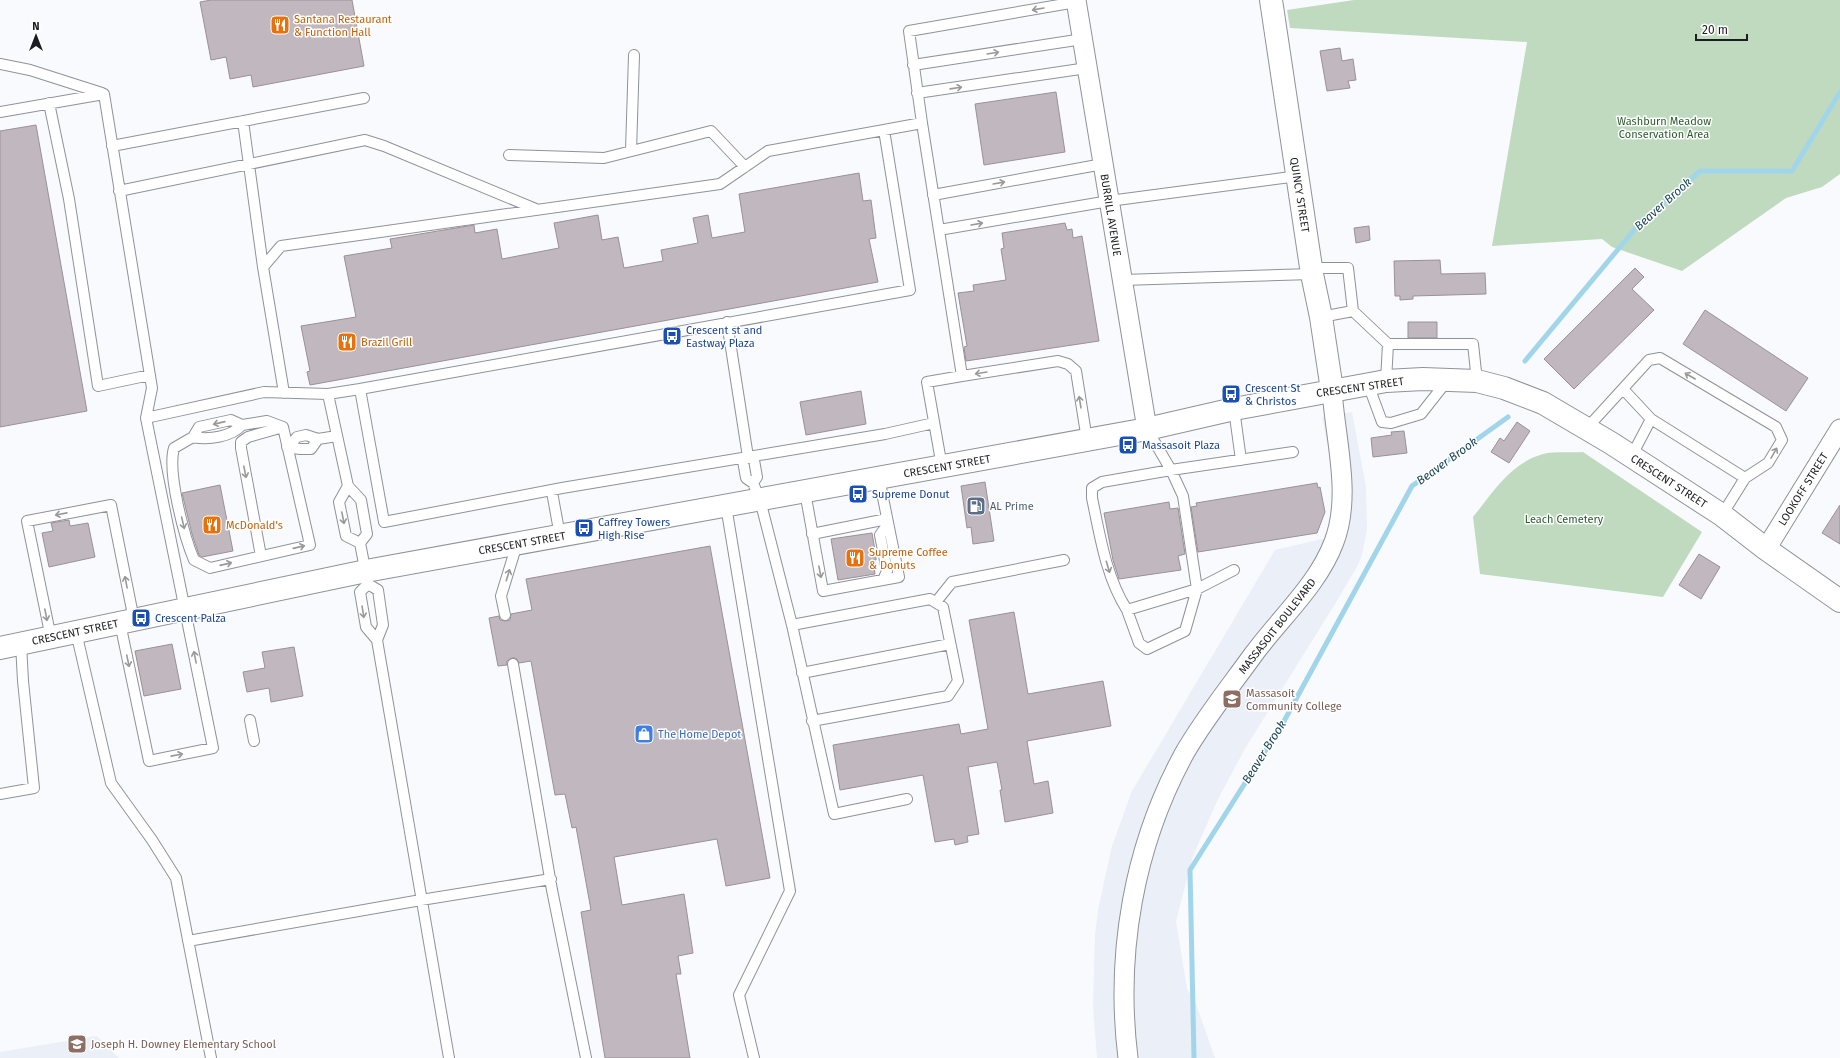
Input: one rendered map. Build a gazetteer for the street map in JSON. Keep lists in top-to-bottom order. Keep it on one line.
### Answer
{"streets":{"main road":["QUINCY STREET","CRESCENT STREET"],"street":["BURRILL AVENUE","LOOKOFF STREET","MASSASOIT BOULEVARD"]},"crossings":[["QUINCY STREET","CRESCENT STREET"],["QUINCY STREET","MASSASOIT BOULEVARD"],["BURRILL AVENUE","CRESCENT STREET"],["CRESCENT STREET","LOOKOFF STREET"],["CRESCENT STREET","MASSASOIT BOULEVARD"]],"water":["Beaver Brook"],"parks":["Washburn Meadow Conservation Area","Leach Cemetery"],"places":{"restaurant":["Santana Restaurant & Function Hall","Brazil Grill","McDonald's","Supreme Coffee & Donuts"],"bus stop":["Crescent st and Eastway Plaza","Crescent St & Christos","Massasoit Plaza","Supreme Donut","Caffrey Towers High Rise","Crescent Palza"],"fuel station":["AL Prime"],"school or university":["Massasoit Community College","Joseph H. Downey Elementary School"],"shop":["The Home Depot"]},"scale_bar":"20 m","north":"top"}
